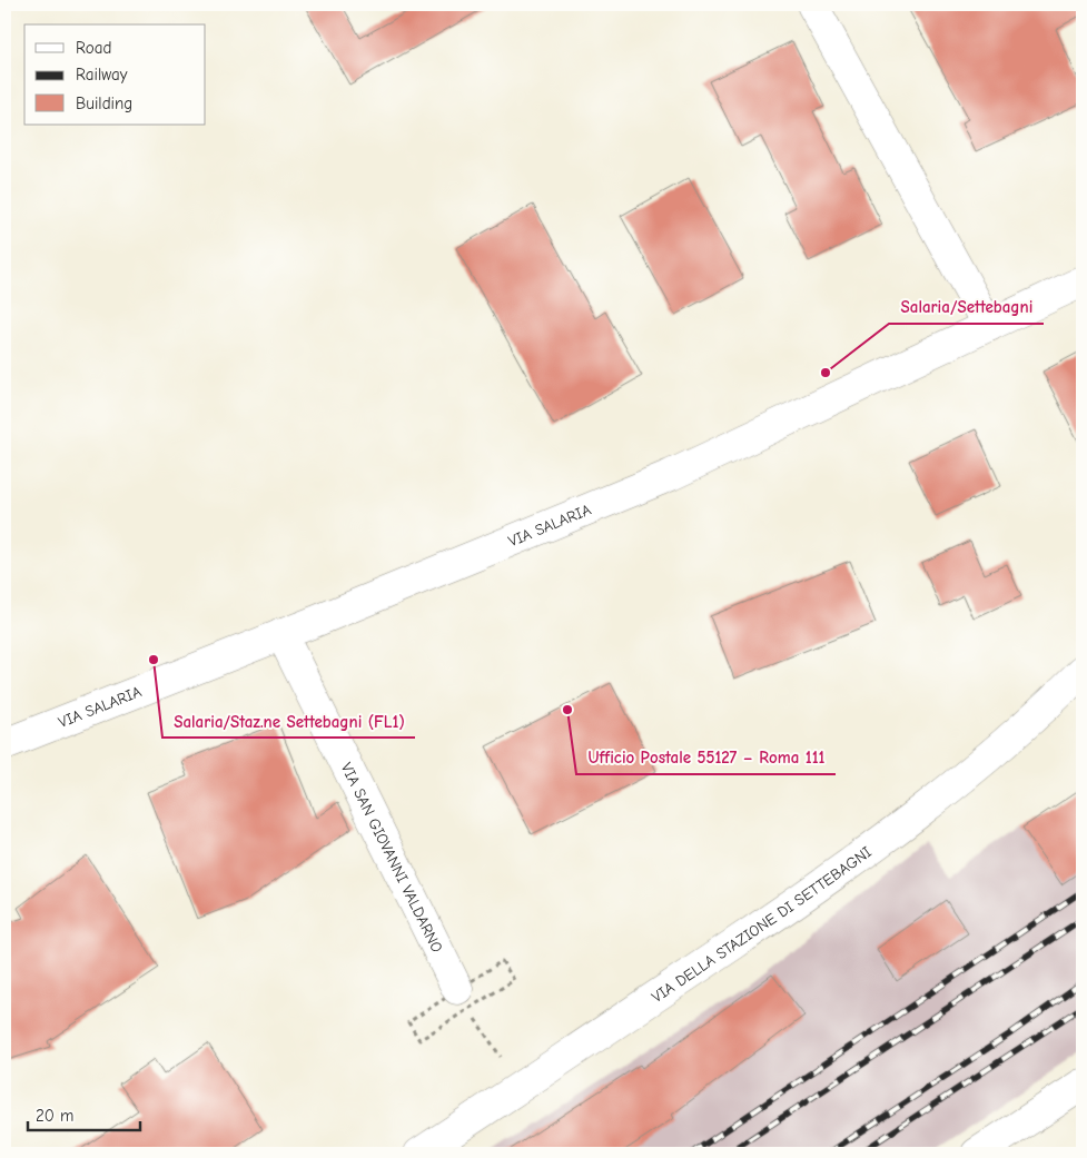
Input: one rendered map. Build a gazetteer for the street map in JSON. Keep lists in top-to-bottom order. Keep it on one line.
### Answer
{"streets":{"street":["VIA SALARIA","VIA SAN GIOVANNI VALDARNO","VIA DELLA STAZIONE DI SETTEBAGNI"]},"crossings":[["VIA SALARIA","VIA SAN GIOVANNI VALDARNO"]],"places":["Salaria/Settebagni","Salaria/Staz.ne Settebagni (FL1)","Ufficio Postale 55127 – Roma 111"],"legend":["Road","Railway","Building"],"scale_bar":"20 m"}
